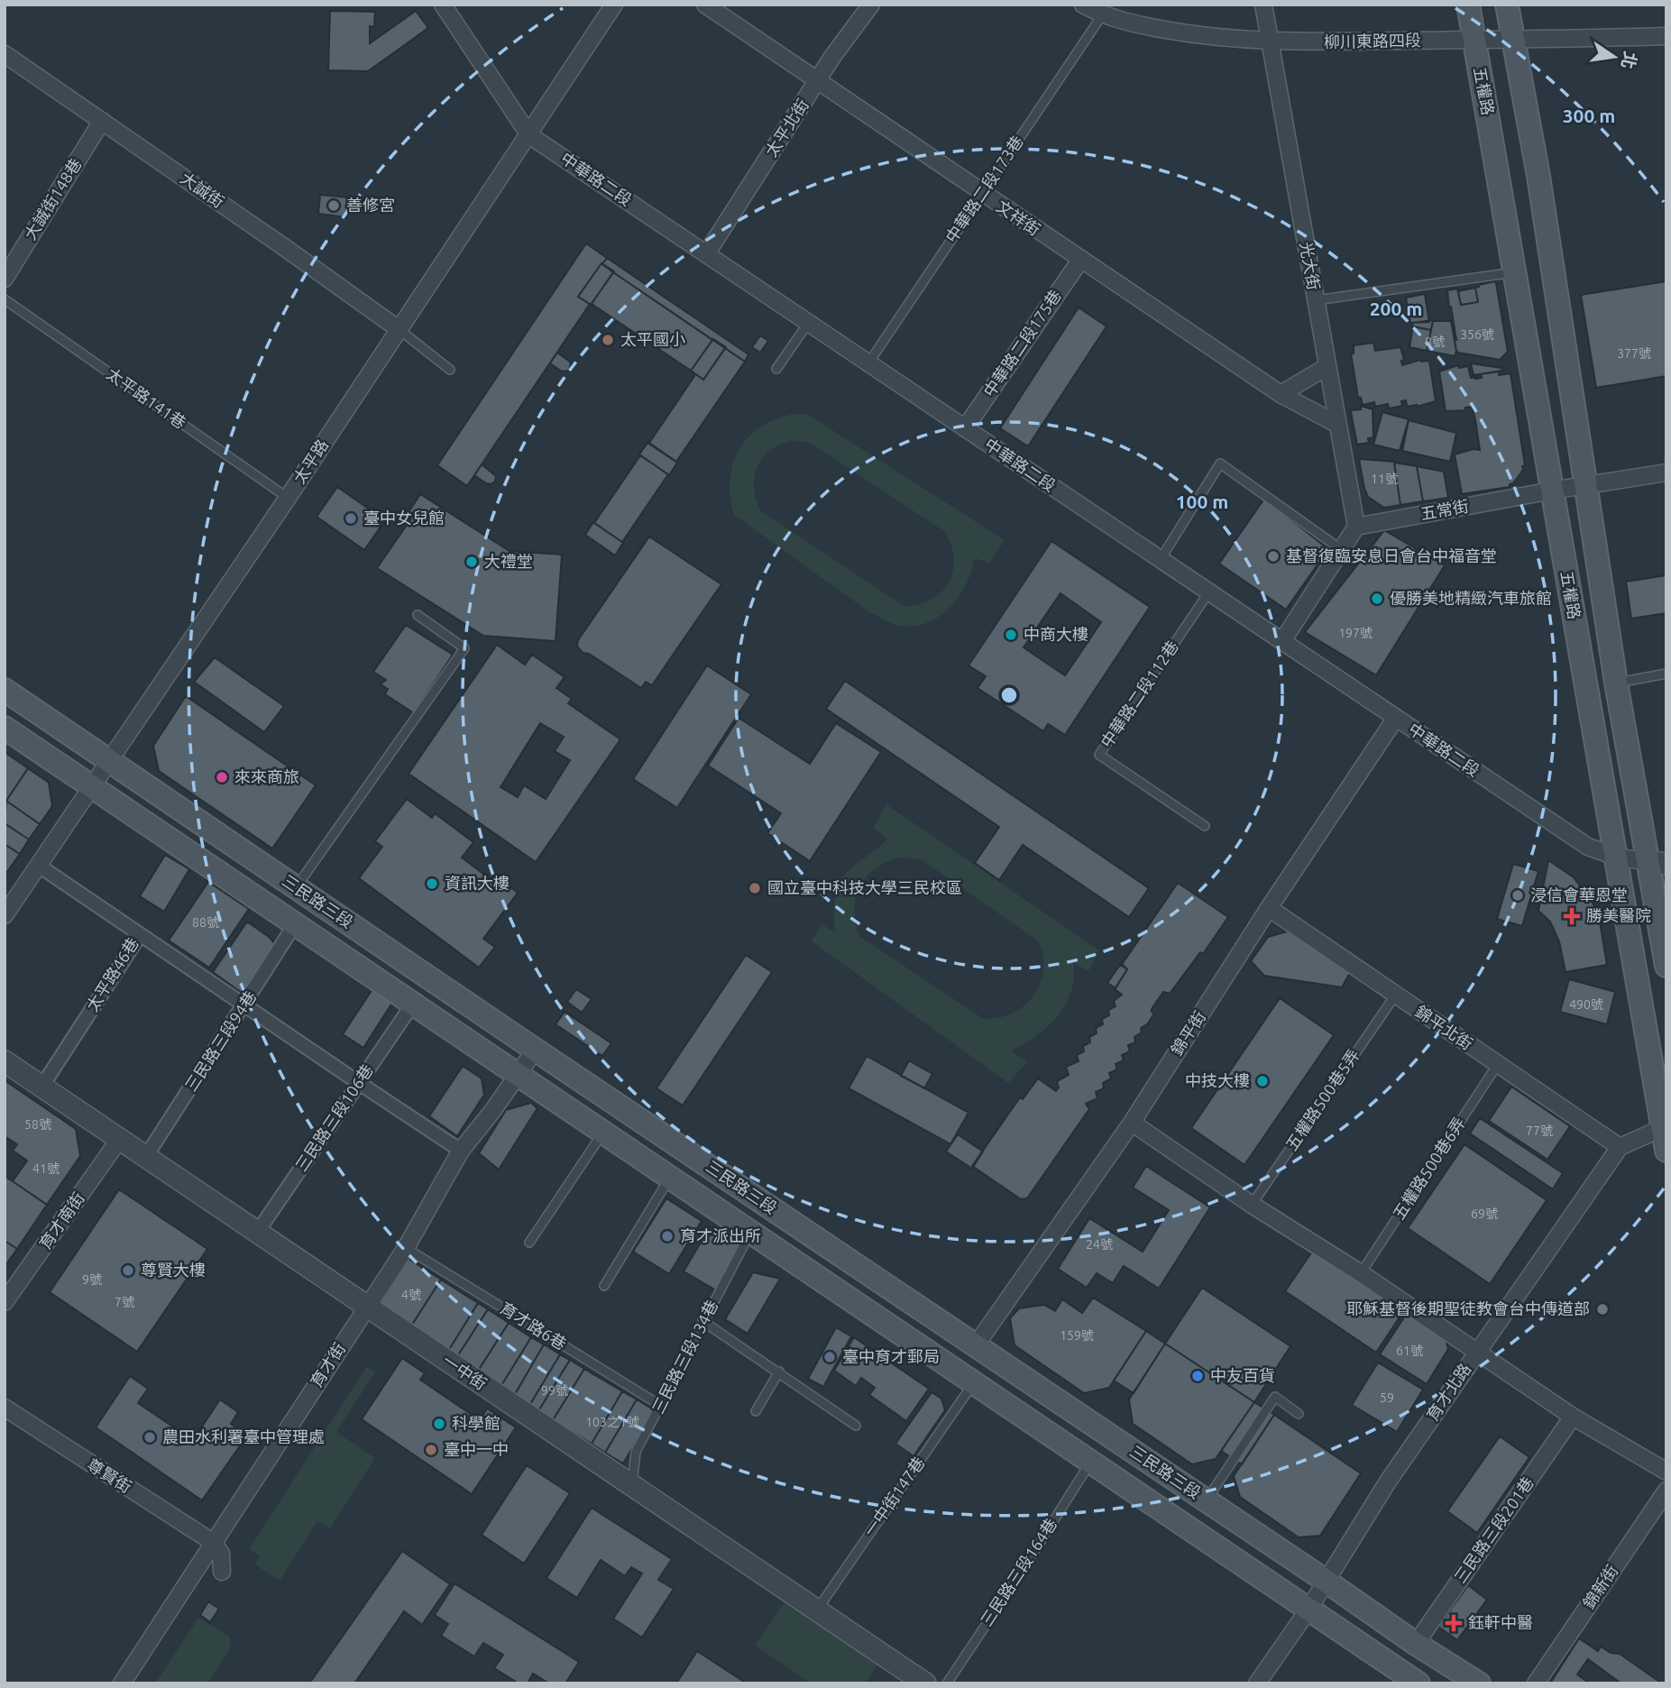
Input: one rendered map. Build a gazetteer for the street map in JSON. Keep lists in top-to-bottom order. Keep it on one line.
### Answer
{"streets":{"main road":["五權路","三民路三段"],"street":["柳川東路四段","太平北街","中華路二段","大誠街","大誠街148巷","文祥街","光大街","中華路二段175巷","太平路","五常街","太平路46巷","錦平北街","錦平街","三民路三段94巷","三民路三段106巷","育才南街","育才街","一中街","育才北路","尊賢街","三民路三段201巷","錦新街"],"lane":["中華路二段173巷","太平路141巷","中華路二段112巷","五權路500巷5弄","五權路500巷6弄","育才路6巷","三民路三段134巷","一中街147巷","三民路三段164巷"]},"crossings":[["柳川東路四段","五權路"],["柳川東路四段","中華路二段173巷"],["柳川東路四段","光大街"],["五權路","中華路二段"],["五權路","五常街"],["太平北街","中華路二段"],["太平北街","文祥街"],["中華路二段","中華路二段173巷"],["中華路二段","中華路二段175巷"],["中華路二段","太平路"],["中華路二段","中華路二段112巷"],["中華路二段","錦平街"],["中華路二段173巷","文祥街"],["大誠街","大誠街148巷"],["大誠街","太平路"],["文祥街","光大街"],["文祥街","中華路二段175巷"],["光大街","五常街"],["太平路141巷","太平路"],["太平路","三民路三段"],["太平路","太平路46巷"],["三民路三段","錦平街"],["三民路三段","三民路三段94巷"],["三民路三段","三民路三段106巷"],["三民路三段","三民路三段134巷"],["三民路三段","育才街"],["三民路三段","育才北路"],["三民路三段","一中街147巷"],["三民路三段","三民路三段201巷"],["三民路三段","三民路三段164巷"],["太平路46巷","一中街"],["錦平北街","錦平街"],["錦平北街","五權路500巷5弄"],["錦平北街","五權路500巷6弄"],["錦平北街","育才北路"],["三民路三段94巷","一中街"],["三民路三段106巷","一中街"],["育才南街","一中街"],["育才路6巷","三民路三段134巷"],["育才路6巷","育才街"],["三民路三段134巷","一中街"],["育才街","一中街"],["育才街","尊賢街"],["一中街","一中街147巷"]],"places":{"other":["善修宮","太平國小","臺中女兒館","基督復臨安息日會台中福音堂","大禮堂","優勝美地精緻汽車旅館","中商大樓","來來商旅","資訊大樓","國立臺中科技大學三民校區","浸信會華恩堂","中技大樓","育才派出所","尊賢大樓","耶穌基督後期聖徒教會台中傳道部","臺中育才郵局","中友百貨","科學館","農田水利署臺中管理處","臺中一中"],"health":["勝美醫院","鈺軒中醫"]},"house_numbers":["356號","8號","377號","11號","197號","88號","490號","58號","77號","41號","69號","24號","9號","4號","7號","159號","61號","99號","59","103之1號"],"north":"right","rings":["300 m","200 m","100 m"]}
